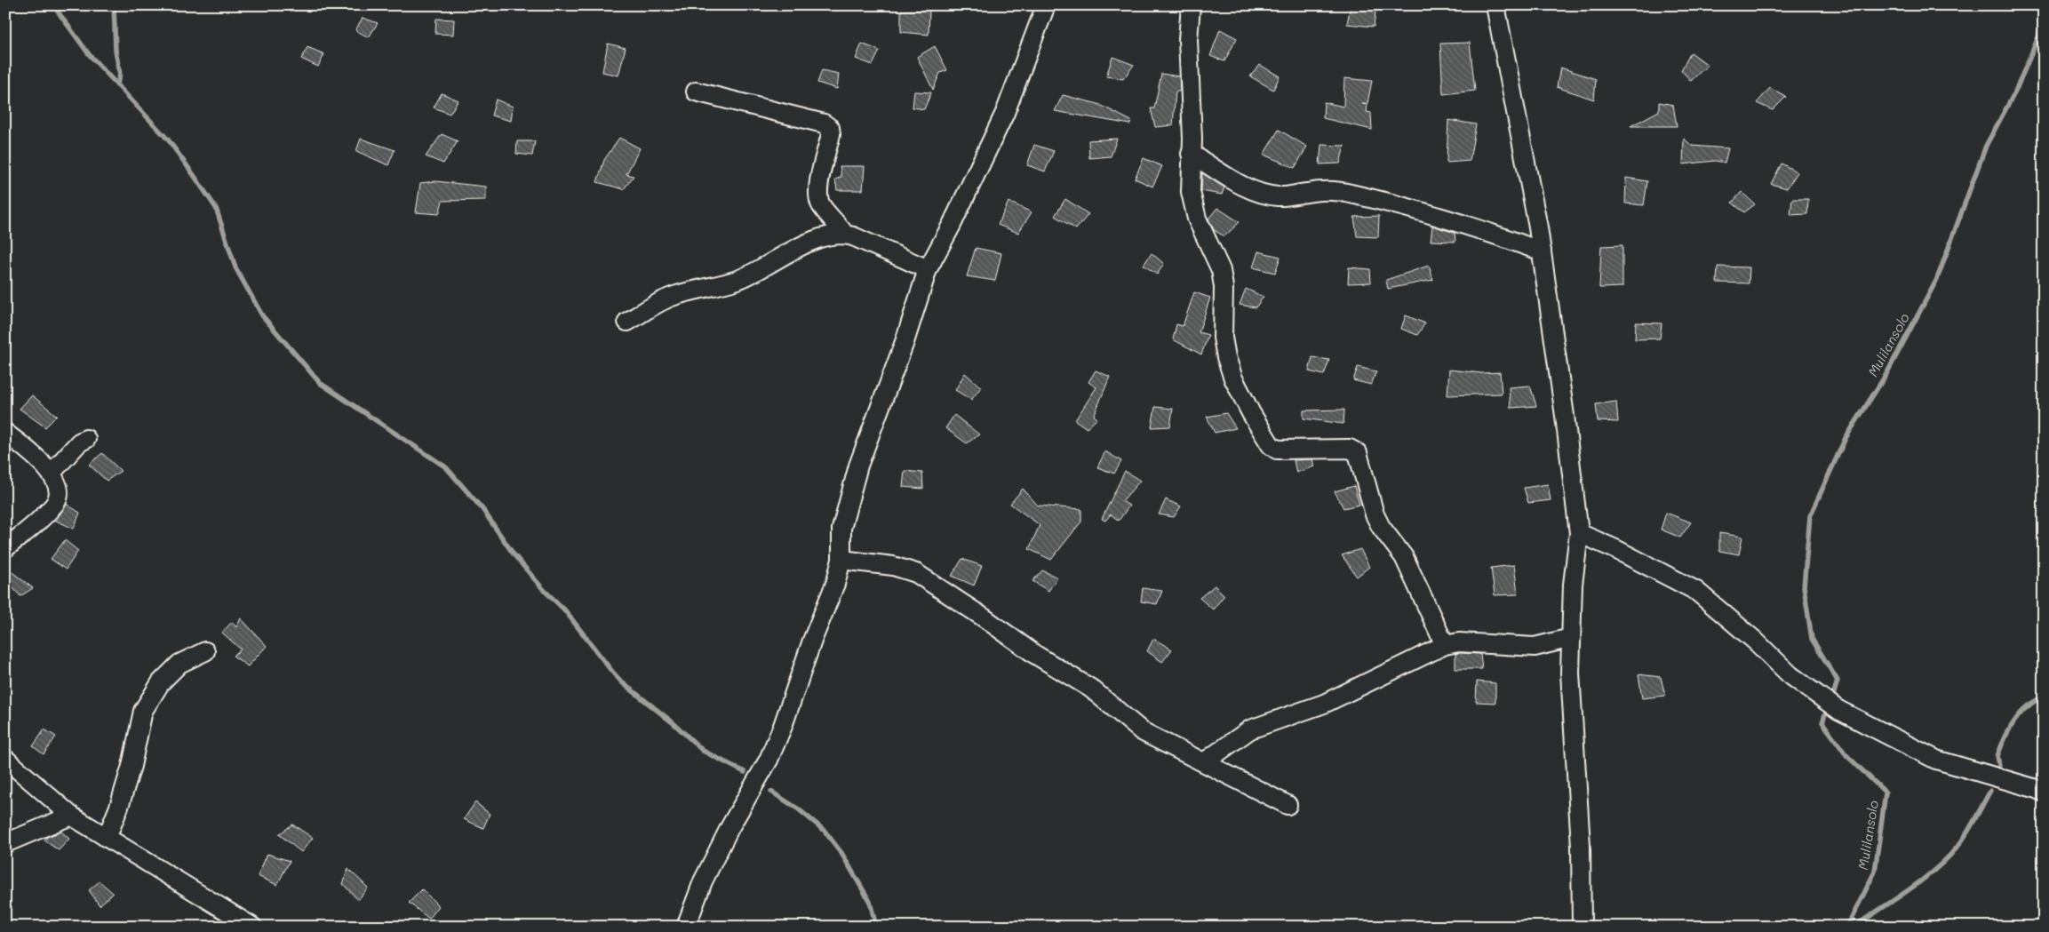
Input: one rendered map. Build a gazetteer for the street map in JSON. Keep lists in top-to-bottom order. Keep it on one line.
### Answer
{"water":["Mulilansolo"]}
